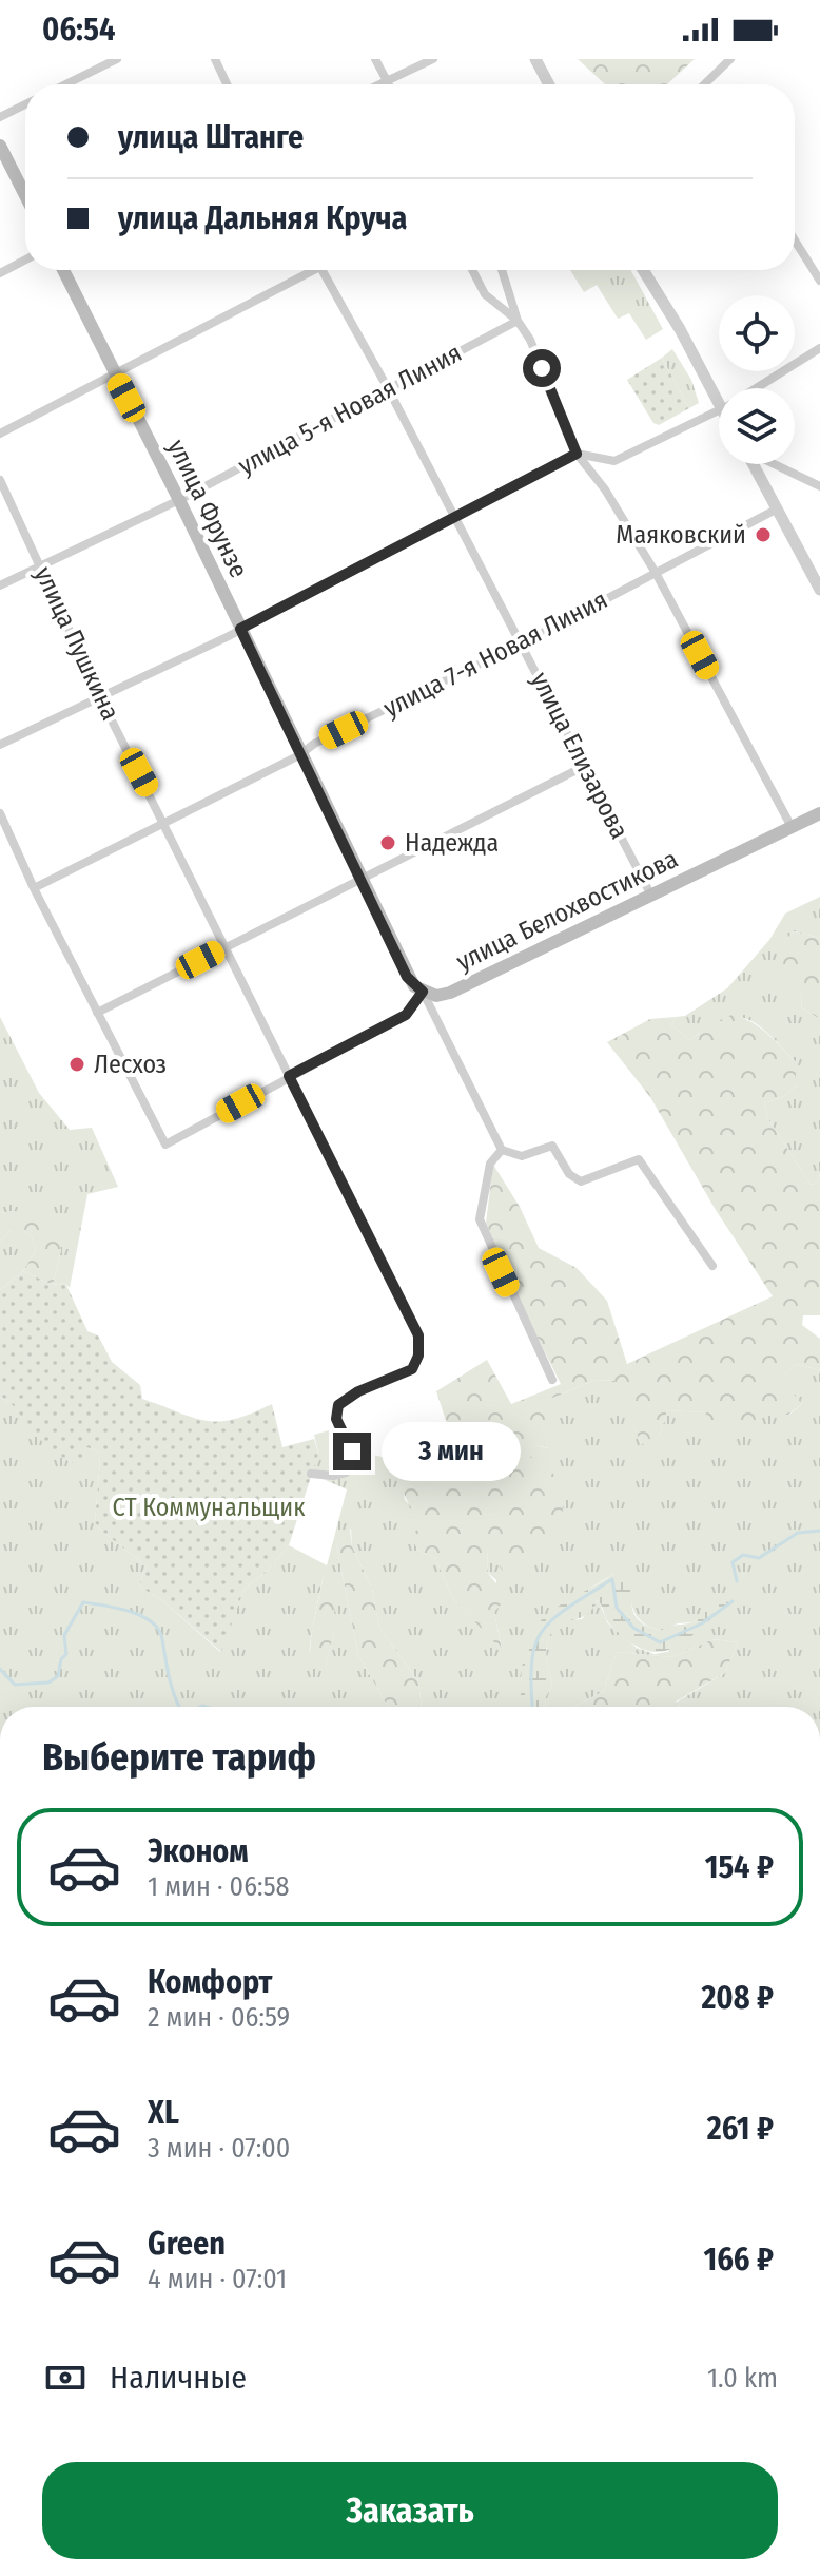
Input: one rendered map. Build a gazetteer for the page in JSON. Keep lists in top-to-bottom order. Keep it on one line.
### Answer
{"streets":{"main road":["улица Фрунзе","улица Белохвостикова"],"street":["улица 5-я Новая Линия","улица Пушкина","улица 7-я Новая Линия","улица Елизарова"]},"crossings":[["улица 5-я Новая Линия","улица Фрунзе"],["улица 5-я Новая Линия","улица Пушкина"],["улица 5-я Новая Линия","улица Елизарова"],["улица Фрунзе","улица 7-я Новая Линия"],["улица Фрунзе","улица Белохвостикова"],["улица Пушкина","улица 7-я Новая Линия"],["улица 7-я Новая Линия","улица Елизарова"],["улица Елизарова","улица Белохвостикова"]],"parks":["СТ Коммунальщик"],"places":["Маяковский","Надежда","Лесхоз"],"page":{"status":"06:54","banner":["улица Штанге","улица Дальняя Круча"],"bubble":"3 мин","heading":"Выберите тариф","list":[{"name":"Эконом","note":"1 мин · 06:58","value":"154 ₽"},{"name":"Комфорт","note":"2 мин · 06:59","value":"208 ₽"},{"name":"XL","note":"3 мин · 07:00","value":"261 ₽"},{"name":"Green","note":"4 мин · 07:01","value":"166 ₽"}],"pay":["Наличные","1.0 km"],"buttons":"Заказать"}}
